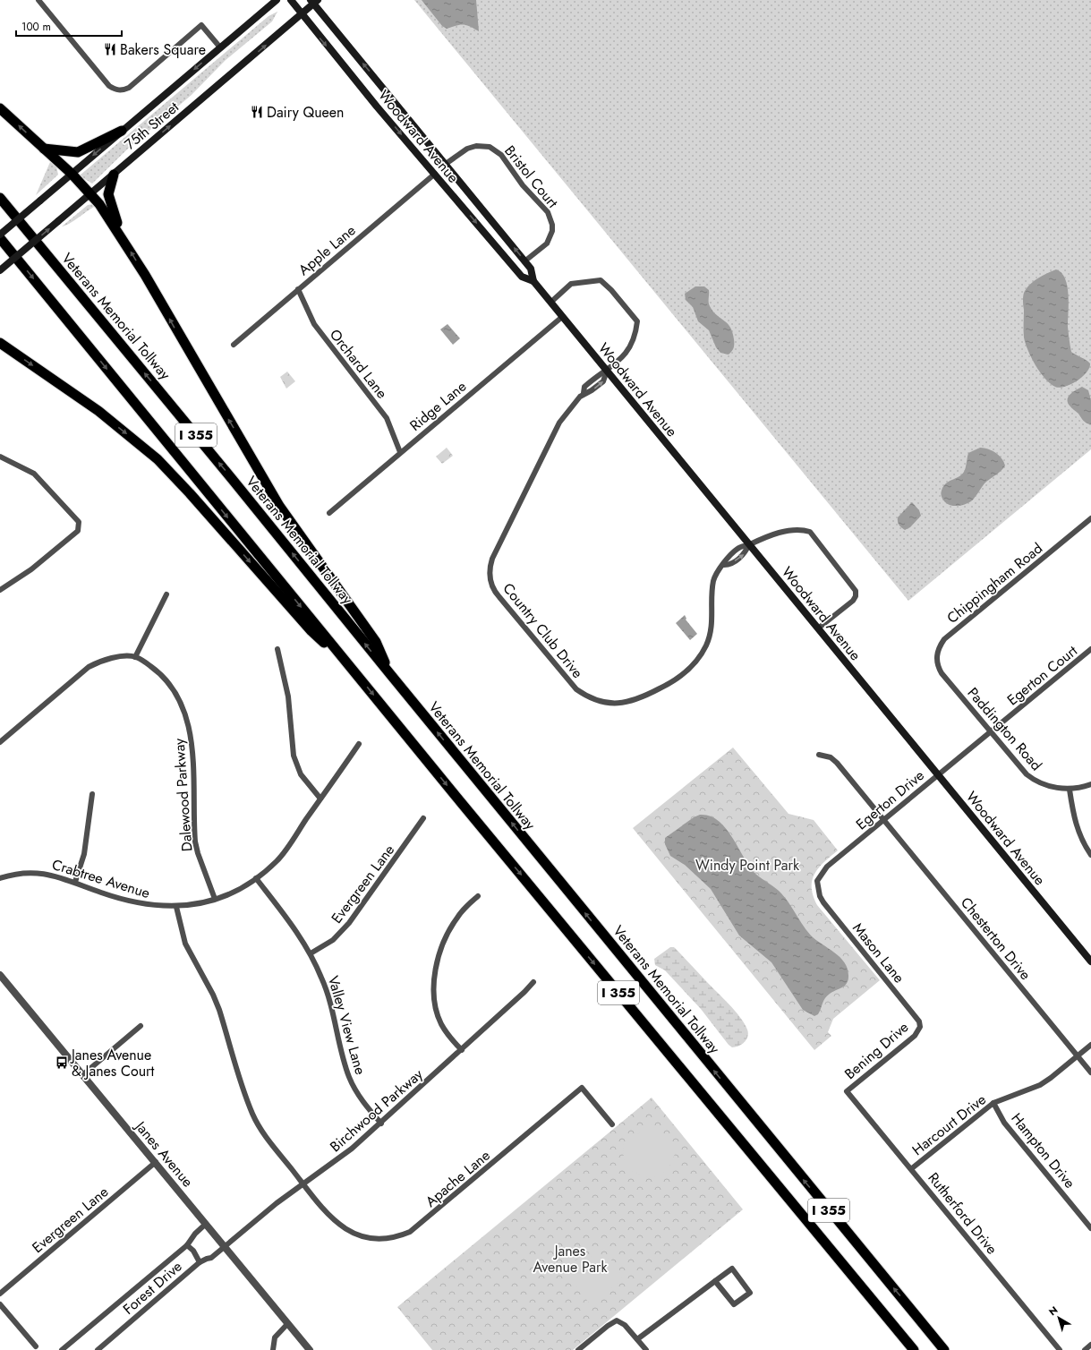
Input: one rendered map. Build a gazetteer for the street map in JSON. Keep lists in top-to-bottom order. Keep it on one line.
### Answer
{"streets":{"highway":["Veterans Memorial Tollway","I 355"],"main road":["75th Street","Woodward Avenue"],"street":["Bristol Court","Apple Lane","Orchard Lane","Ridge Lane","Chippingham Road","Country Club Drive","Egerton Court","Paddington Road","Dalewood Parkway","Egerton Drive","Crabtree Avenue","Evergreen Lane","Chesterton Drive","Mason Lane","Valley View Lane","Bening Drive","Birchwood Parkway","Harcourt Drive","Hampton Drive","Janes Avenue","Apache Lane","Rutherford Drive","Forest Drive"]},"crossings":[["75th Street","Woodward Avenue"],["Woodward Avenue","Bristol Court"],["Woodward Avenue","Apple Lane"],["Woodward Avenue","Ridge Lane"],["Woodward Avenue","Country Club Drive"],["Woodward Avenue","Egerton Drive"],["Apple Lane","Orchard Lane"],["Orchard Lane","Ridge Lane"],["Chippingham Road","Paddington Road"],["Egerton Court","Paddington Road"],["Egerton Court","Egerton Drive"],["Paddington Road","Egerton Drive"],["Dalewood Parkway","Crabtree Avenue"],["Egerton Drive","Chesterton Drive"],["Egerton Drive","Mason Lane"],["Crabtree Avenue","Valley View Lane"],["Evergreen Lane","Valley View Lane"],["Evergreen Lane","Janes Avenue"],["Chesterton Drive","Harcourt Drive"],["Mason Lane","Bening Drive"],["Valley View Lane","Birchwood Parkway"],["Bening Drive","Rutherford Drive"],["Birchwood Parkway","Janes Avenue"],["Birchwood Parkway","Apache Lane"],["Birchwood Parkway","Forest Drive"],["Harcourt Drive","Hampton Drive"],["Harcourt Drive","Rutherford Drive"],["Janes Avenue","Forest Drive"]],"parks":["Windy Point Park","Janes Avenue Park"],"places":{"restaurant":["Bakers Square","Dairy Queen"],"bus stop":["Janes Avenue & Janes Court"]},"scale_bar":"100 m","north":"top left"}
